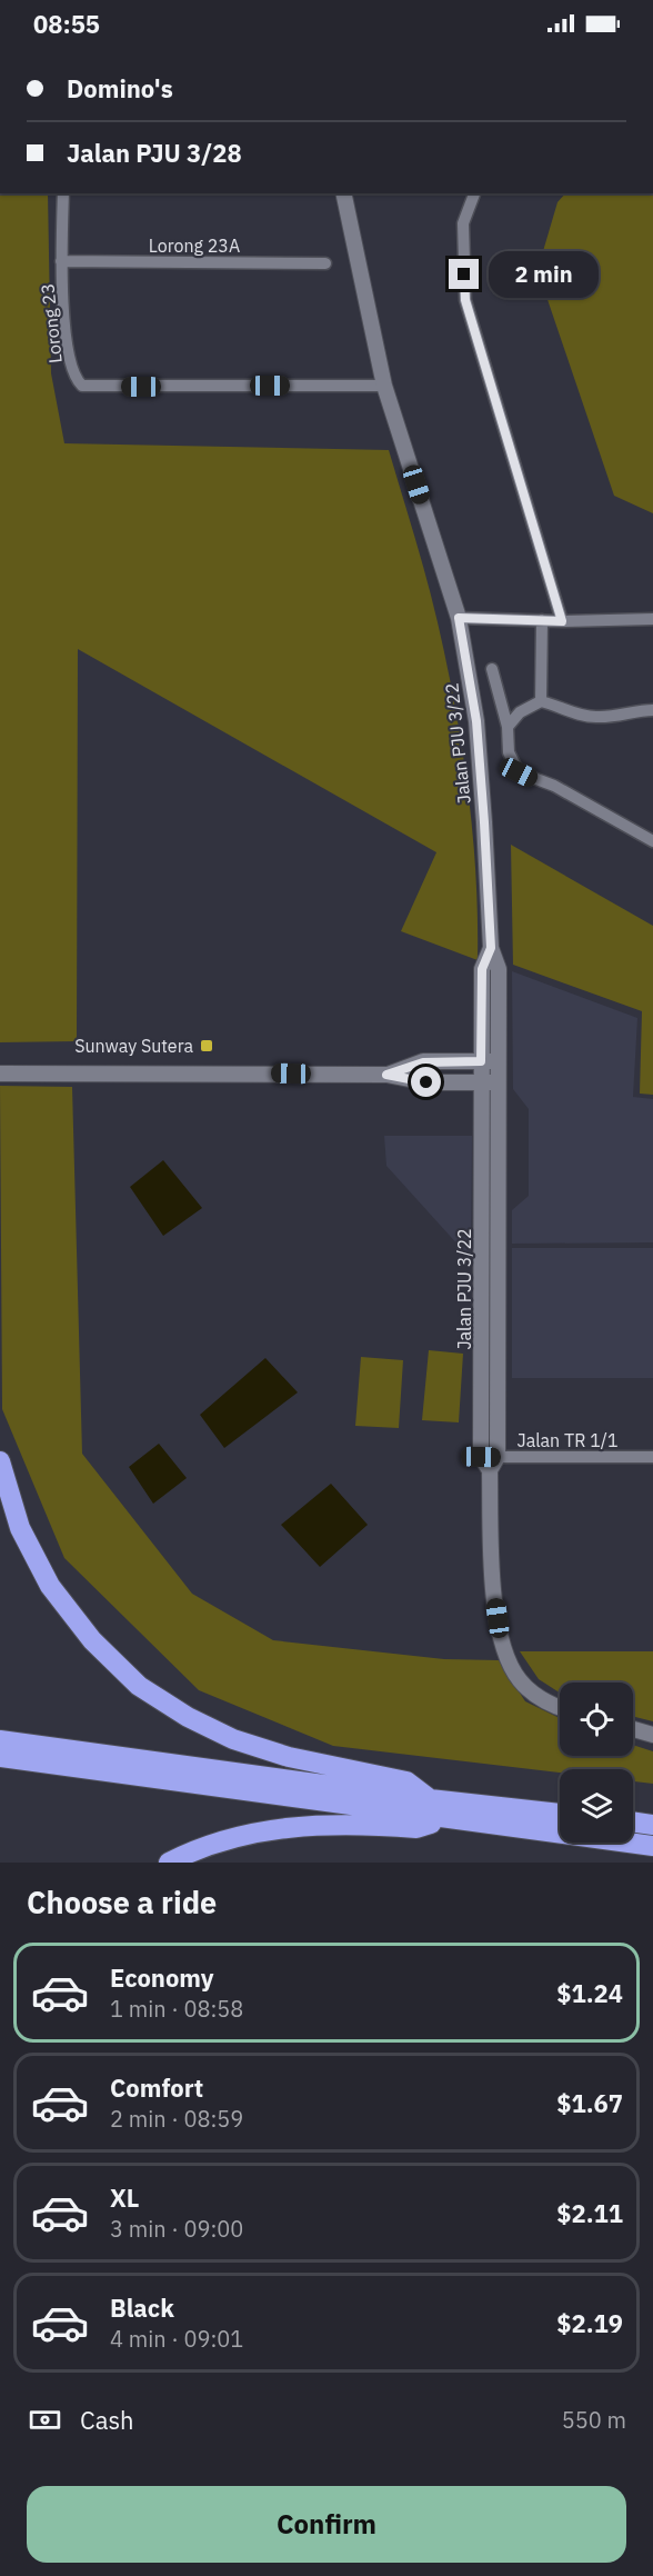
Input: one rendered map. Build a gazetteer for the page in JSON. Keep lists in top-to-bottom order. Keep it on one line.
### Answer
{"streets":{"street":["Lorong 23A","Lorong 23","Jalan PJU 3/22","Jalan TR 1/1"]},"crossings":[["Lorong 23A","Lorong 23"],["Lorong 23","Jalan PJU 3/22"],["Jalan PJU 3/22","Jalan TR 1/1"]],"places":{"transit":["Sunway Sutera"]},"page":{"status":"08:55","banner":["Domino's","Jalan PJU 3/28"],"bubble":"2 min","heading":"Choose a ride","list":[{"name":"Economy","note":"1 min · 08:58","value":"$1.24"},{"name":"Comfort","note":"2 min · 08:59","value":"$1.67"},{"name":"XL","note":"3 min · 09:00","value":"$2.11"},{"name":"Black","note":"4 min · 09:01","value":"$2.19"}],"pay":["Cash","550 m"],"buttons":"Confirm"}}
